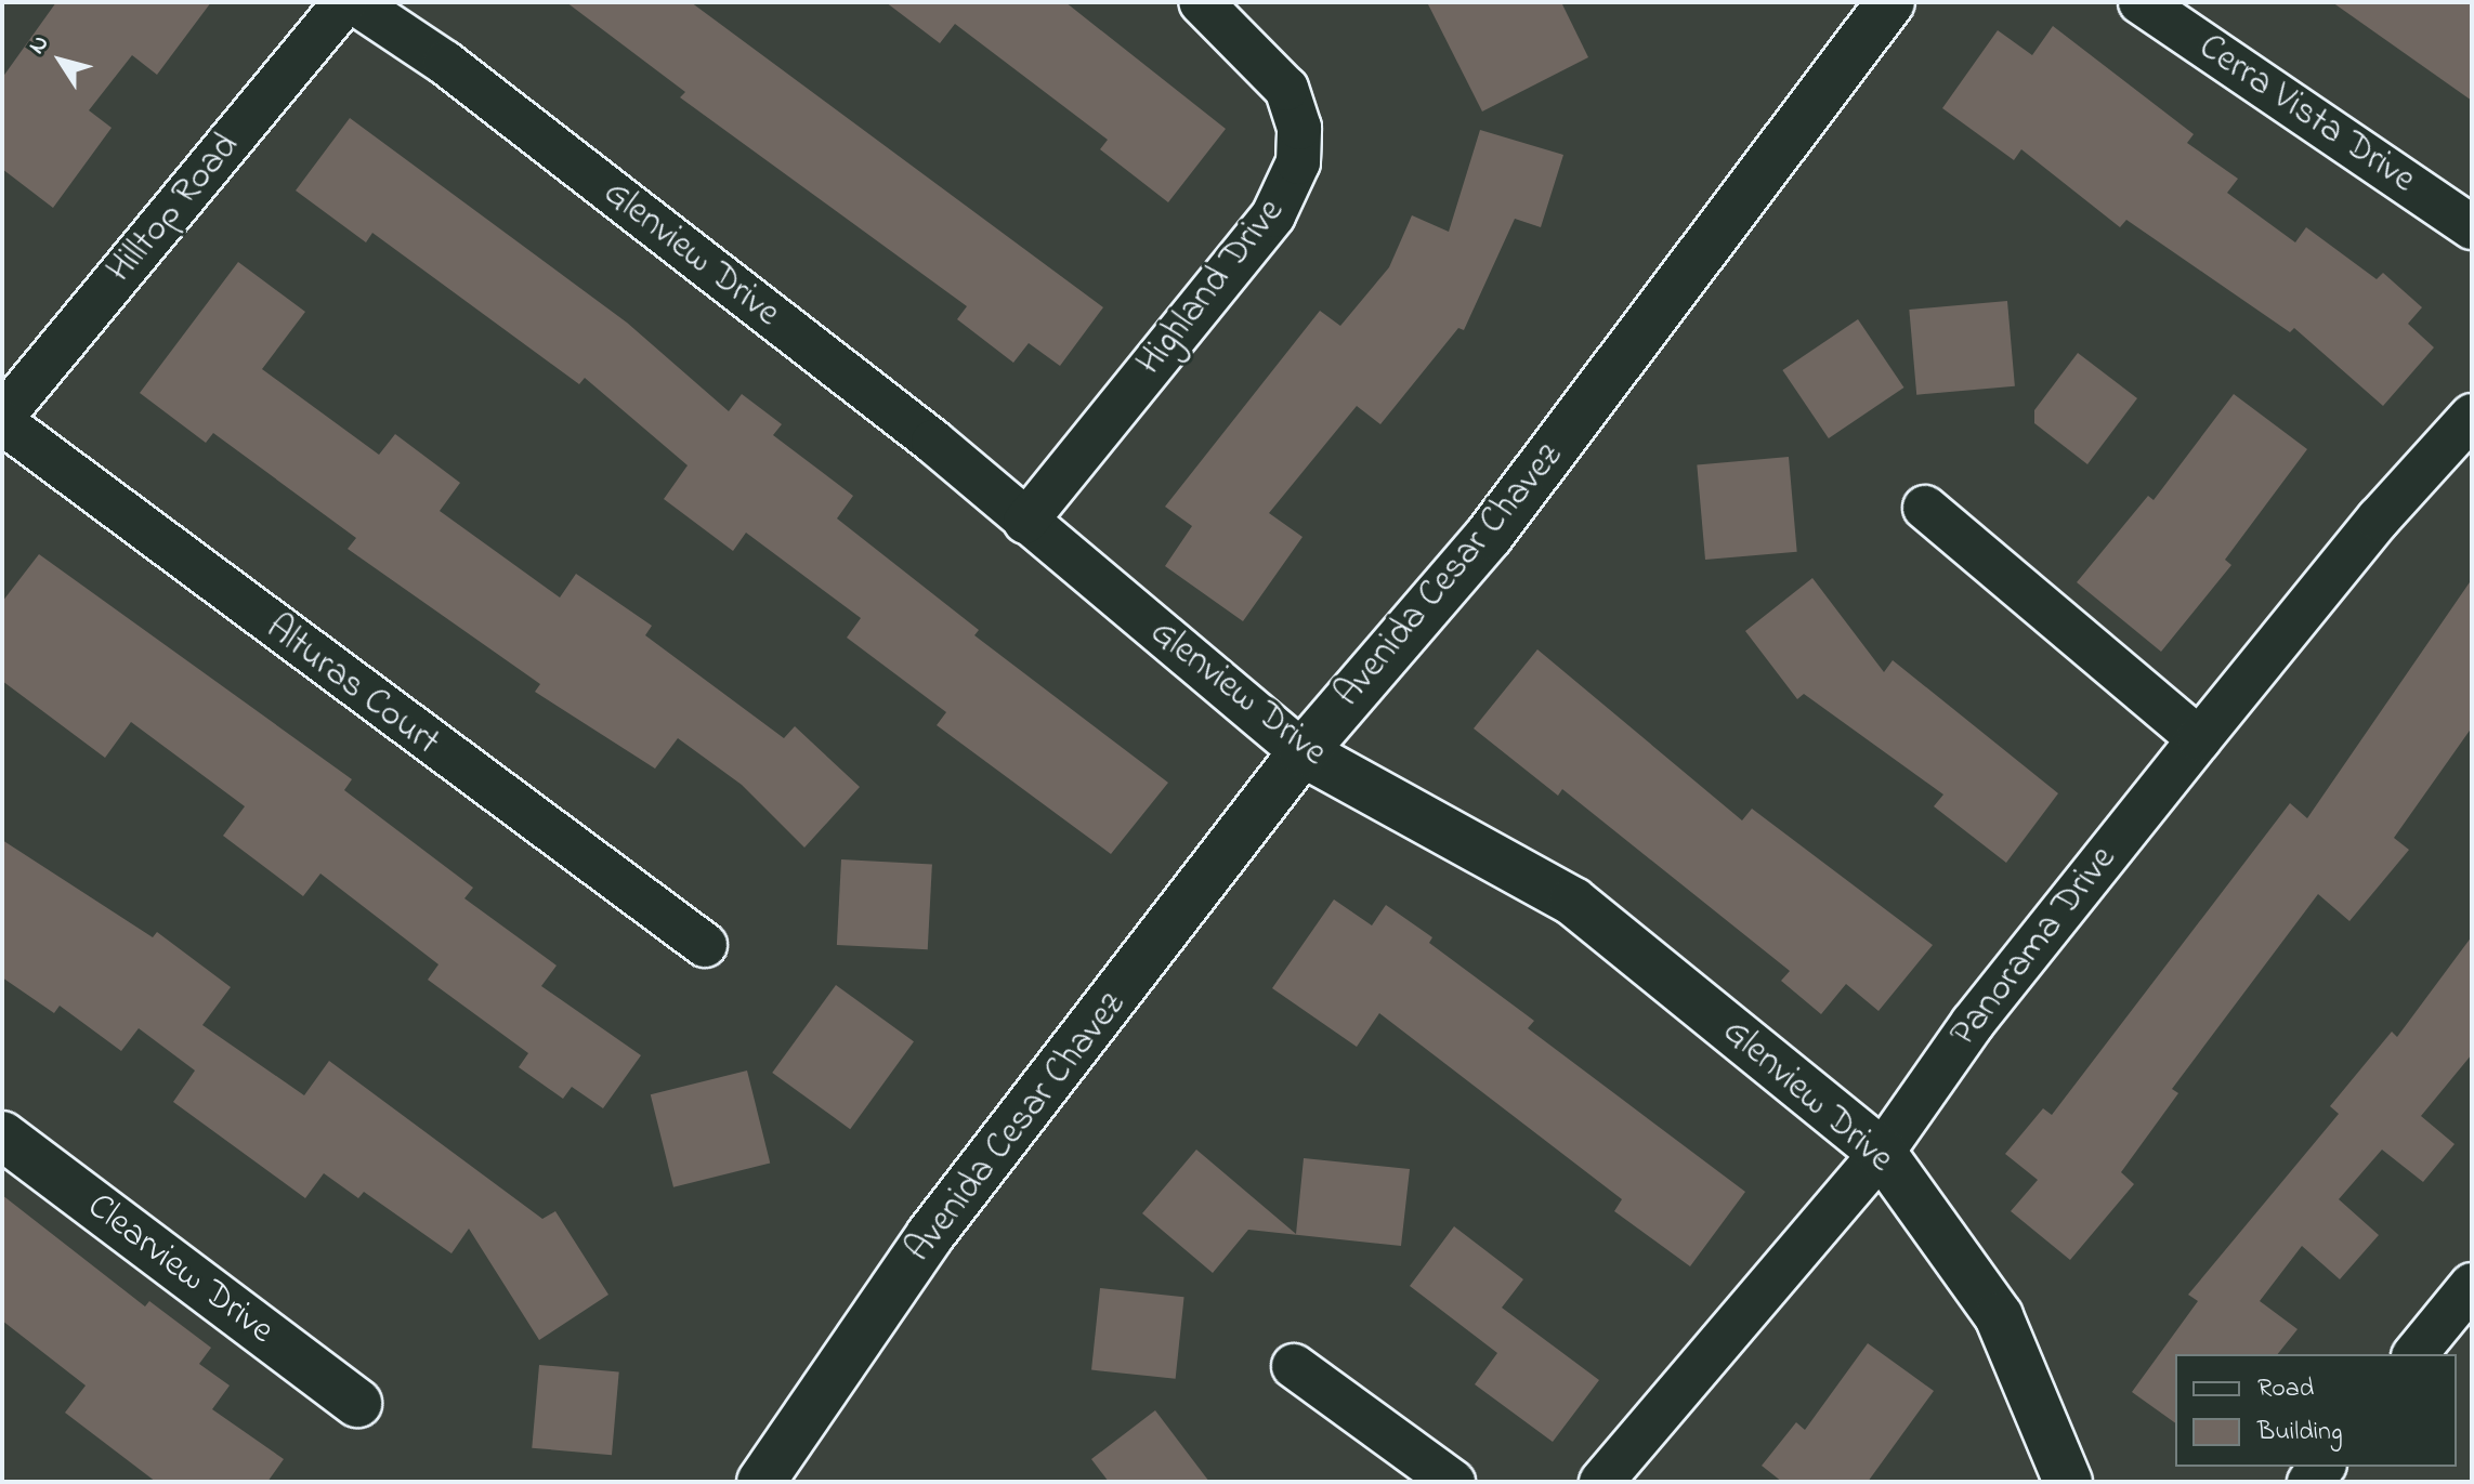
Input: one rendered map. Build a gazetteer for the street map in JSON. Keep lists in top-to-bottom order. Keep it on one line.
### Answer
{"streets":{"street":["Cerra Vista Drive","Hilltop Road","Glenview Drive","Highland Drive","Avenida Cesar Chavez","Alturas Court","Panorama Drive","Clearview Drive"]},"crossings":[["Hilltop Road","Alturas Court"],["Glenview Drive","Highland Drive"],["Glenview Drive","Avenida Cesar Chavez"],["Glenview Drive","Panorama Drive"]],"legend":["Road","Building"],"north":"top left"}
